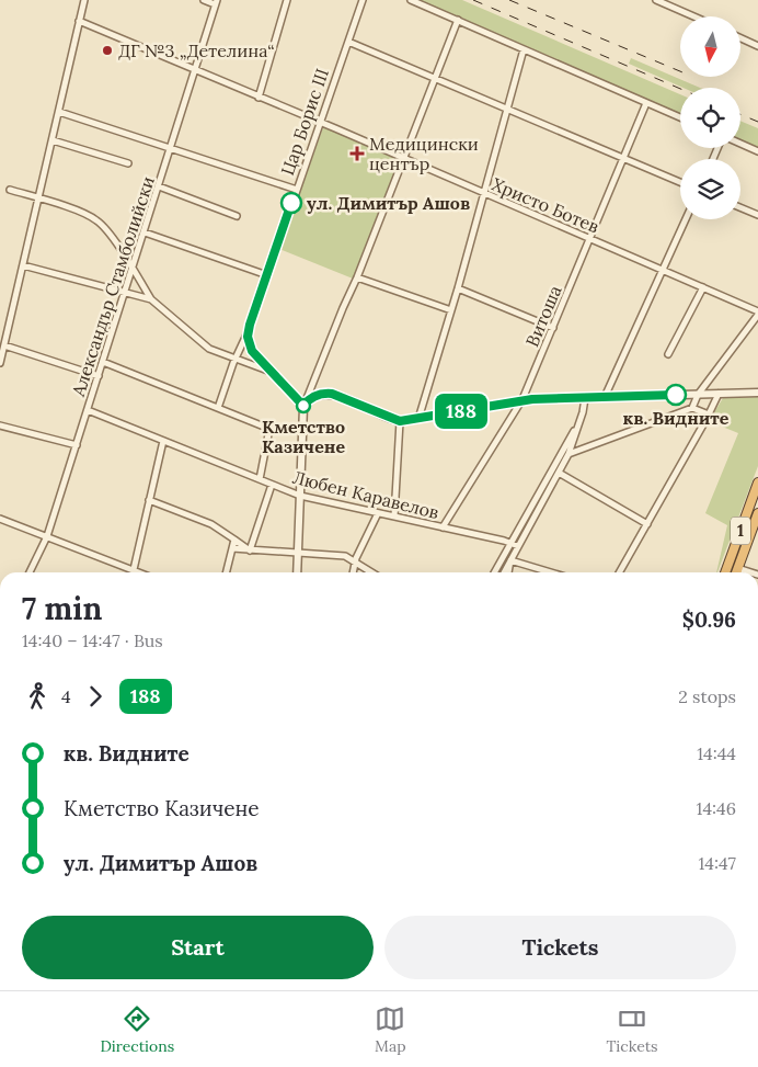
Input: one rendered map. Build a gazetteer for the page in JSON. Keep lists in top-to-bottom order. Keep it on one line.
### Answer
{"streets":{"highway":["1"],"street":["Цар Борис III","Христо Ботев","Александър Стамболийски","Витоша","Любен Каравелов"]},"crossings":[["Цар Борис III","Христо Ботев"],["Христо Ботев","Александър Стамболийски"],["Христо Ботев","Витоша"],["Александър Стамболийски","Любен Каравелов"],["Витоша","Любен Каравелов"]],"places":{"other":["ДГ №3 „Детелина“","ул. Димитър Ашов","кв. Видните","Кметство Казичене"],"health":["Медицински център"]},"lines":["bus line 188"],"north":"bottom","page":{"on_map":"188","heading":["7 min","14:40 – 14:47 · Bus","$0.96"],"legs":["4","188","2 stops"],"list":[{"name":"кв. Видните","value":"14:44"},{"name":"Кметство Казичене","value":"14:46"},{"name":"ул. Димитър Ашов","value":"14:47"}],"buttons":["Start","Tickets"],"tabs":["Directions","Map","Tickets"]}}
